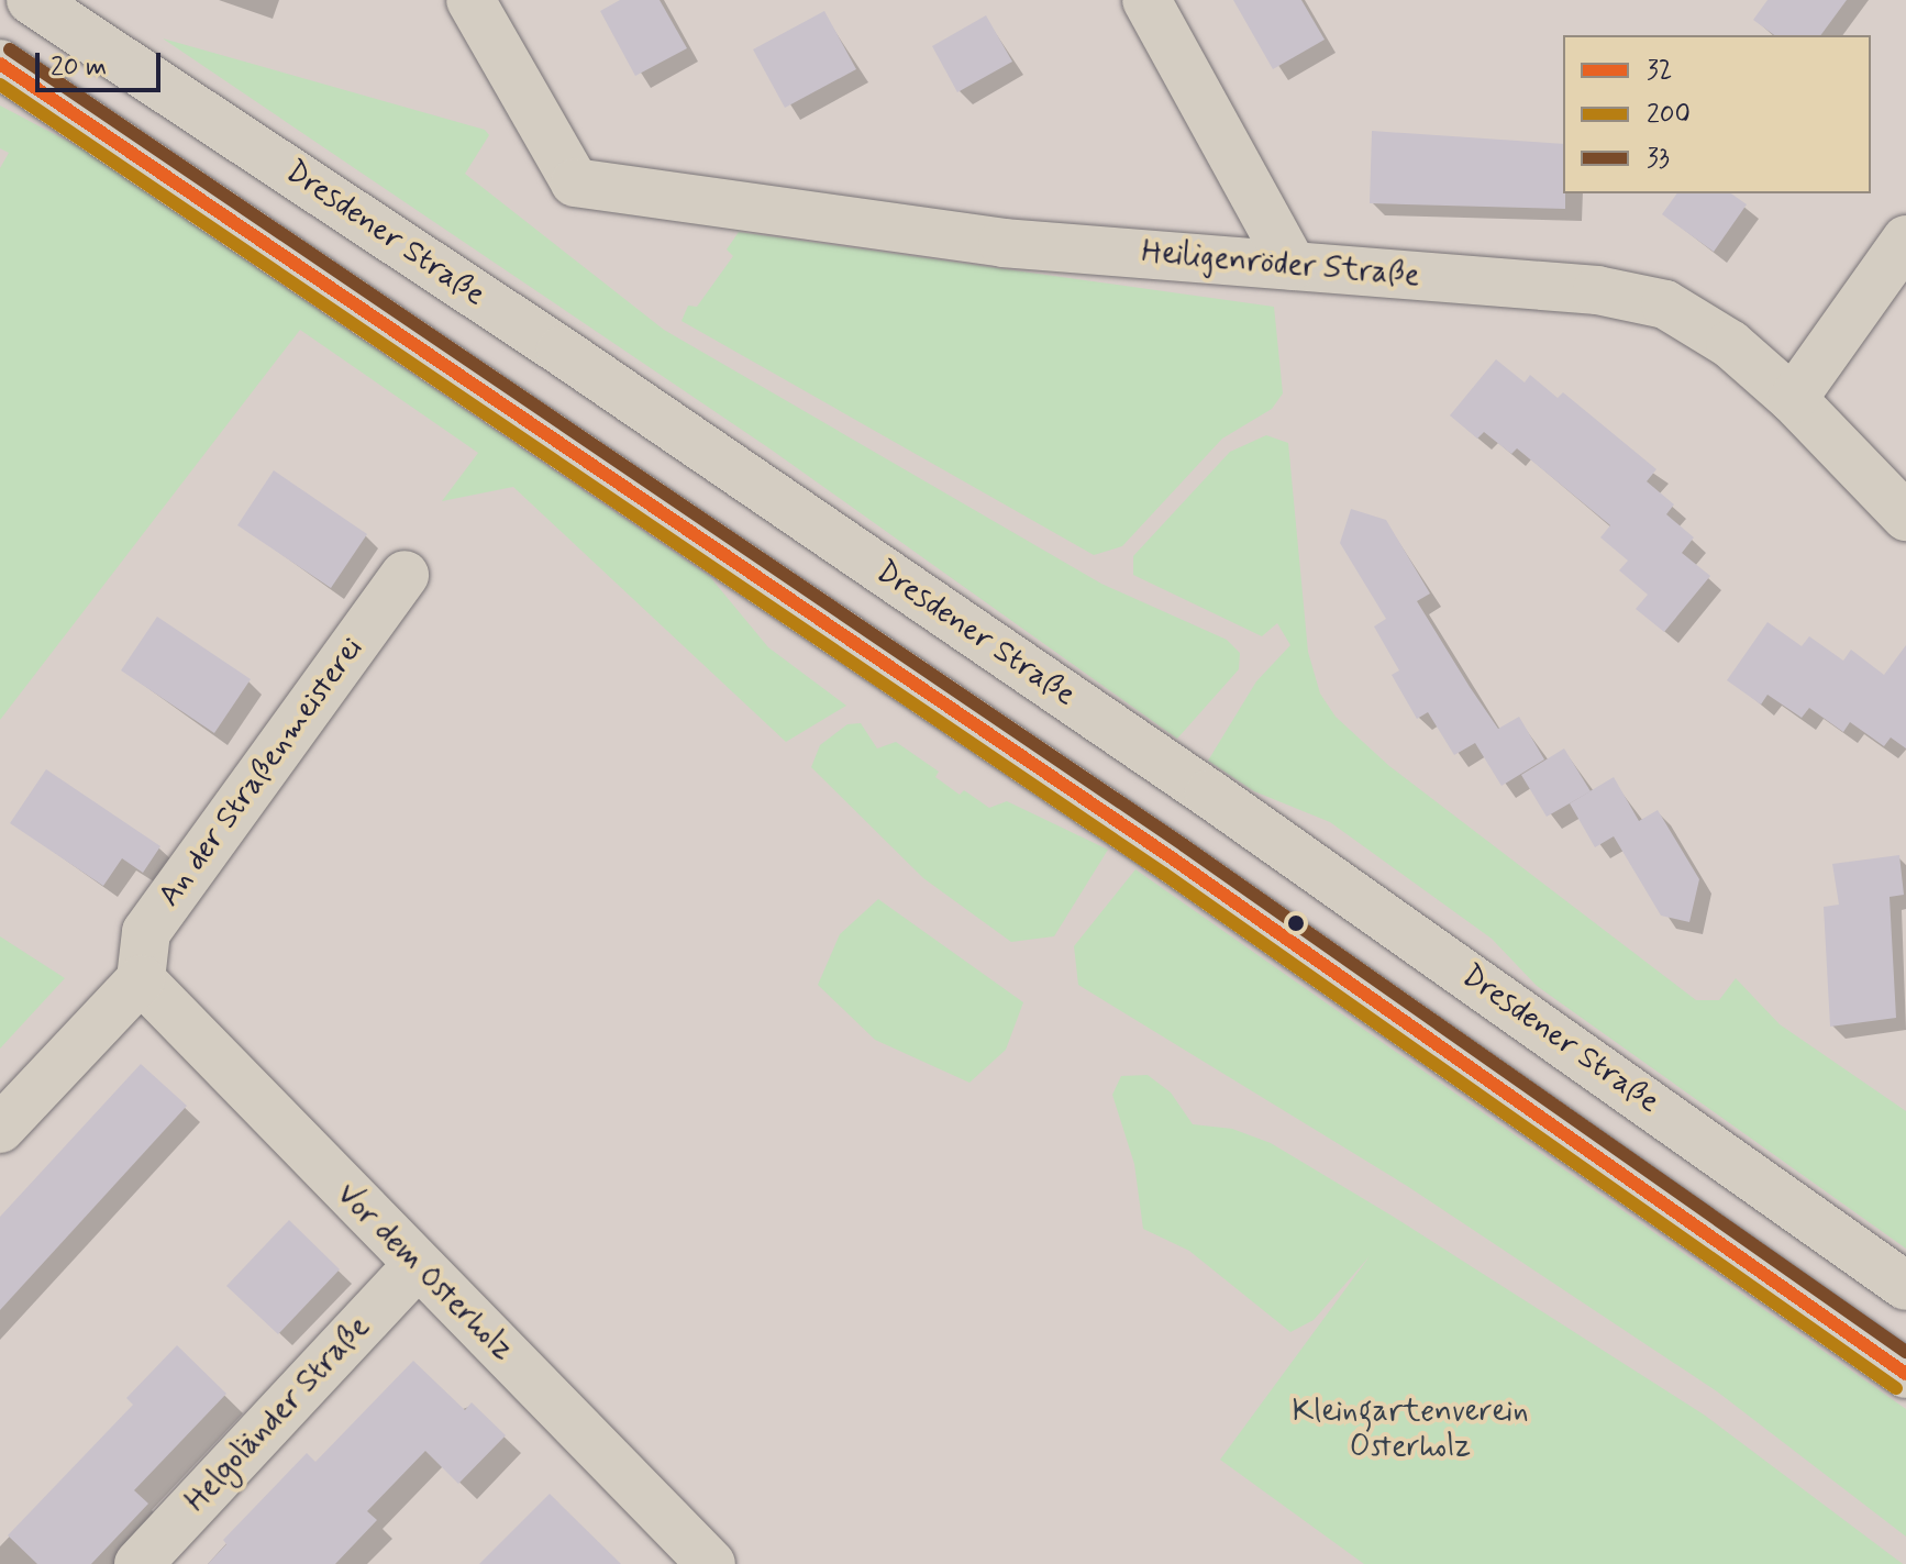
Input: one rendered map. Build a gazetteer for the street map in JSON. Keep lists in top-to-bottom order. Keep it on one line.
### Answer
{"streets":{"main road":["Dresdener Straße","Heiligenröder Straße","An der Straßenmeisterei","Vor dem Osterholz","Helgoländer Straße"]},"crossings":[["An der Straßenmeisterei","Vor dem Osterholz"],["Vor dem Osterholz","Helgoländer Straße"]],"parks":["Kleingartenverein Osterholz"],"lines":["transit line 33","transit line 32","transit line 200"],"legend":["32","200","33"],"scale_bar":"20 m"}
